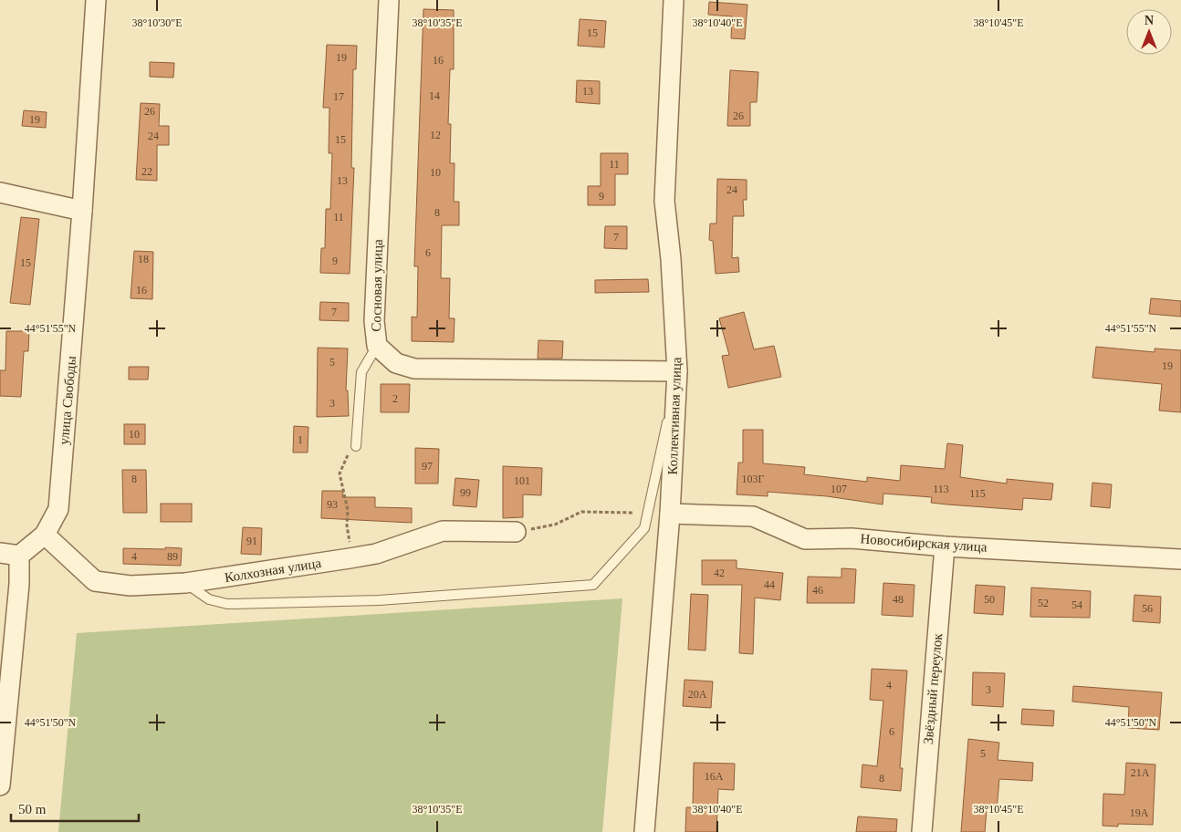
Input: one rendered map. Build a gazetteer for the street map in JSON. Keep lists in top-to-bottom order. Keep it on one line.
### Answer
{"streets":{"street":["Сосновая улица","улица Свободы","Коллективная улица","Новосибирская улица","Колхозная улица","Звёздный переулок"]},"crossings":[["Сосновая улица","Коллективная улица"],["улица Свободы","Колхозная улица"],["Коллективная улица","Новосибирская улица"],["Новосибирская улица","Звёздный переулок"]],"house_numbers":["15","19","16","13","14","17","26","26","19","12","24","15","11","22","10","13","24","9","8","11","7","6","18","9","15","16","7","5","19","2","3","10","1","97","8","103Г","101","107","113","99","115","93","91","4","89","42","44","46","48","50","52","54","56","4","3","20А","6","5","21А","16А","8","19А"],"scale_bar":"50 m","north":"top","coordinates":["38°10'30\"E","38°10'35\"E","38°10'40\"E","38°10'45\"E","44°51'55\"N","44°51'50\"N"]}
